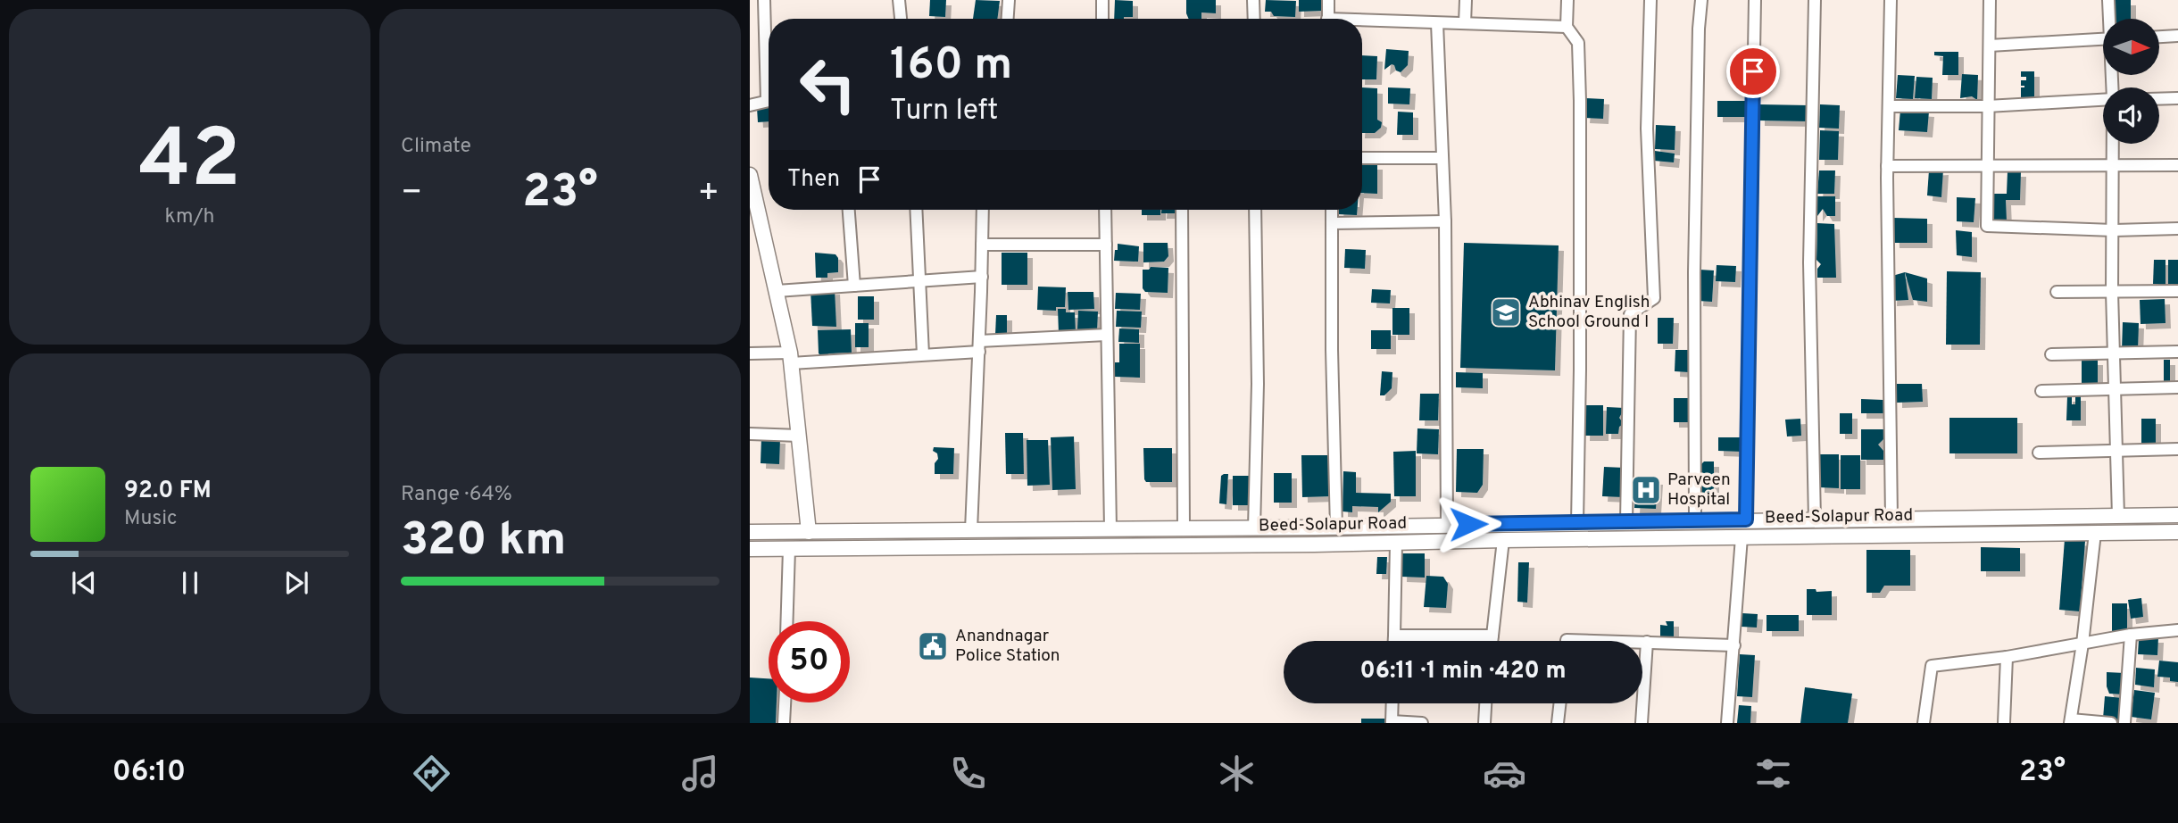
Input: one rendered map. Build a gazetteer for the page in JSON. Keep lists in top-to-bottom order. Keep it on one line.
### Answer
{"streets":{"main road":["Beed-Solapur Road"]},"places":{"school or university":["Abhinav English School Ground I"],"hospital":["Parveen Hospital"],"public building":["Anandnagar Police Station"]},"north":"right","page":{"tile":[["42","km/h"],"Climate",["Range · 64%","320 km"]],"turn":["160 m","Turn left"],"then":"Then","heat":["−","23°","+"],"song":["92.0 FM","Music"],"limit":"50","trip":"06:11 · 1 min · 420 m","tabs":["06:10","23°"]}}
